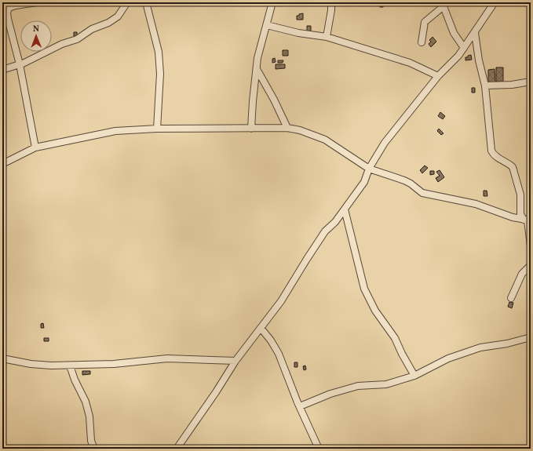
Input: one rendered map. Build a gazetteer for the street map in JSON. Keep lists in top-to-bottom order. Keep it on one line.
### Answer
{"north":"top"}
